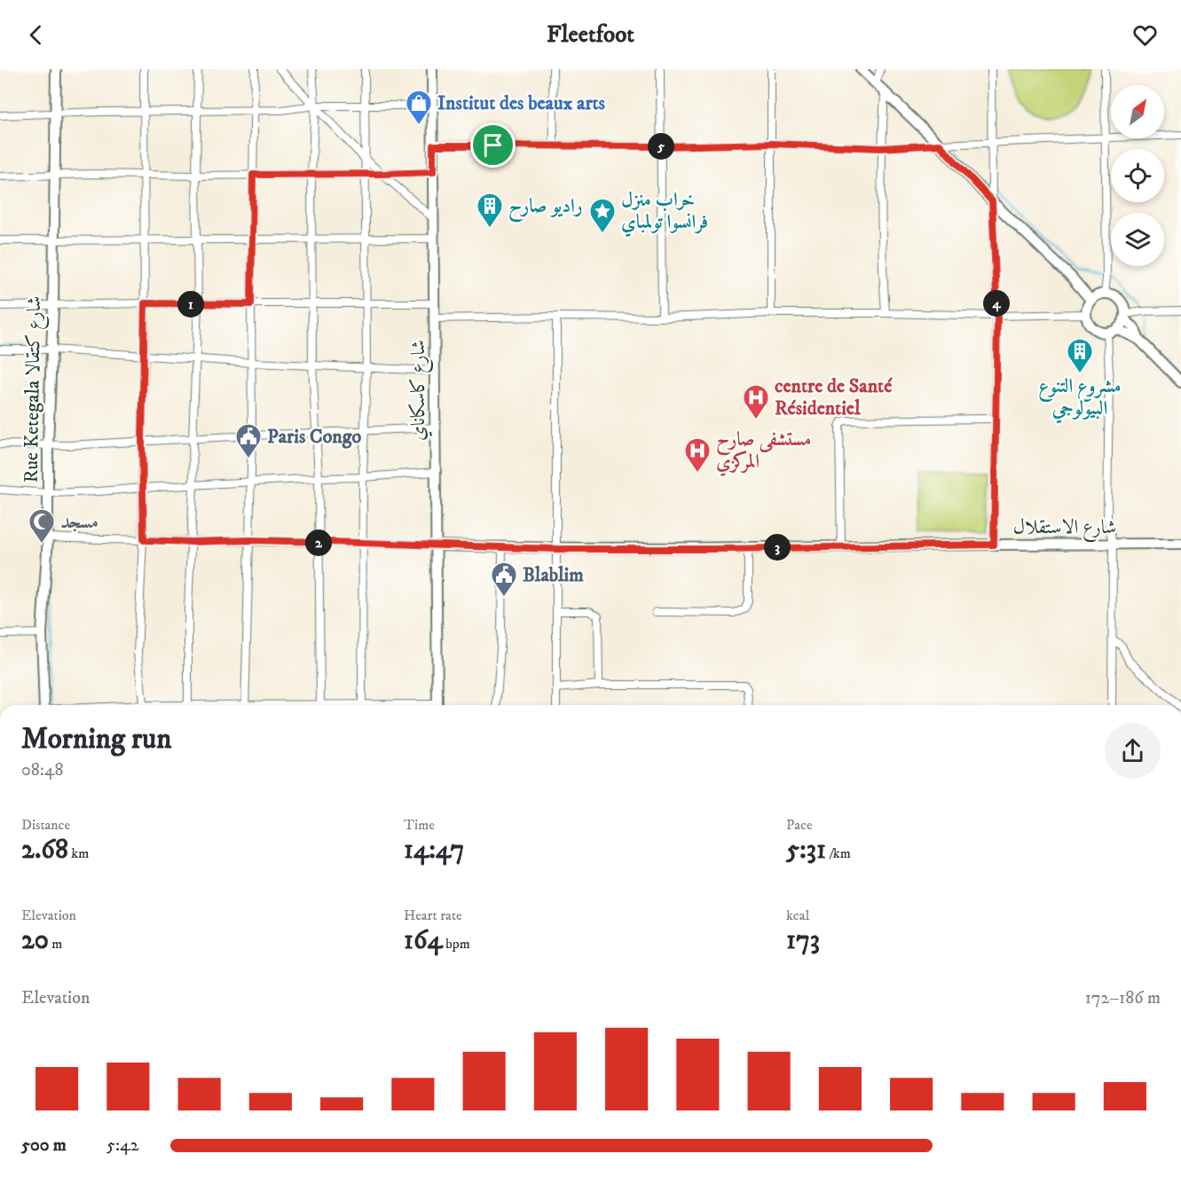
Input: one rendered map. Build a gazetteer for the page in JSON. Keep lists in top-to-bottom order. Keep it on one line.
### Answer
{"streets":{"street":["Rue Ketegala شارع كتقالا","شارع كاسكاناي","شارع الاستقلال"]},"crossings":[["شارع كاسكاناي","شارع الاستقلال"]],"places":{"shop":["Institut des beaux arts"],"building":["راديو صارح","مشروع التنوع البيولوجي"],"place":["خراب منزل فرانسوا تولمباي"],"hospital":["centre de Santé Résidentiel","مستشفى صارح المركزي"],"public building":["Paris Congo","Blablim"],"mosque":["مسجد"]},"north":"top right","page":{"header":"Fleetfoot","pins":["5","4","1","2","3"],"heading":["Morning run","08:48"],"stats":[["Distance","2.68 km"],["Time","14:47"],["Pace","5:31 /km"],["Elevation","20 m"],["Heart rate","164 bpm"],["kcal","173"]],"chart":["Elevation","172–186 m"],"list":[{"name":"500 m","note":"5:42"}]}}
